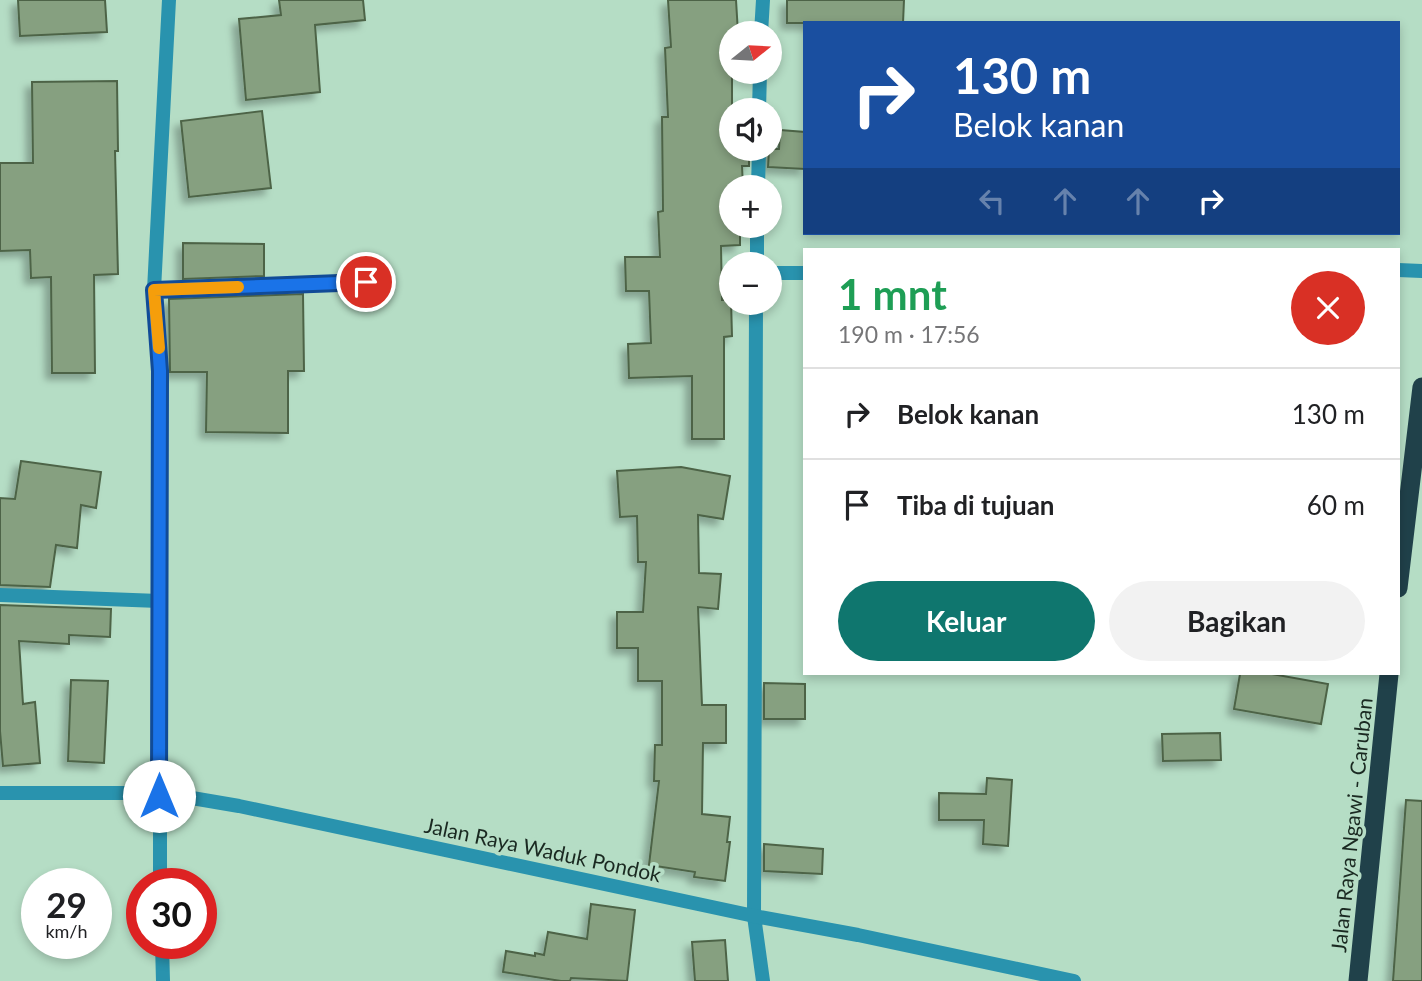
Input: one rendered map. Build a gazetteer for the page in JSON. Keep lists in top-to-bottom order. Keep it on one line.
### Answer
{"streets":{"highway":["Jalan Raya Ngawi - Caruban"],"street":["Jalan Raya Waduk Pondok"]},"north":"right","page":{"map_buttons":["+","−"],"turn":["130 m","Belok kanan"],"heading":["1 mnt","190 m · 17:56"],"list":[{"name":"Belok kanan","value":"130 m"},{"name":"Tiba di tujuan","value":"60 m"}],"buttons":["Keluar","Bagikan"],"speed":"29 km/h","limit":"30"}}
